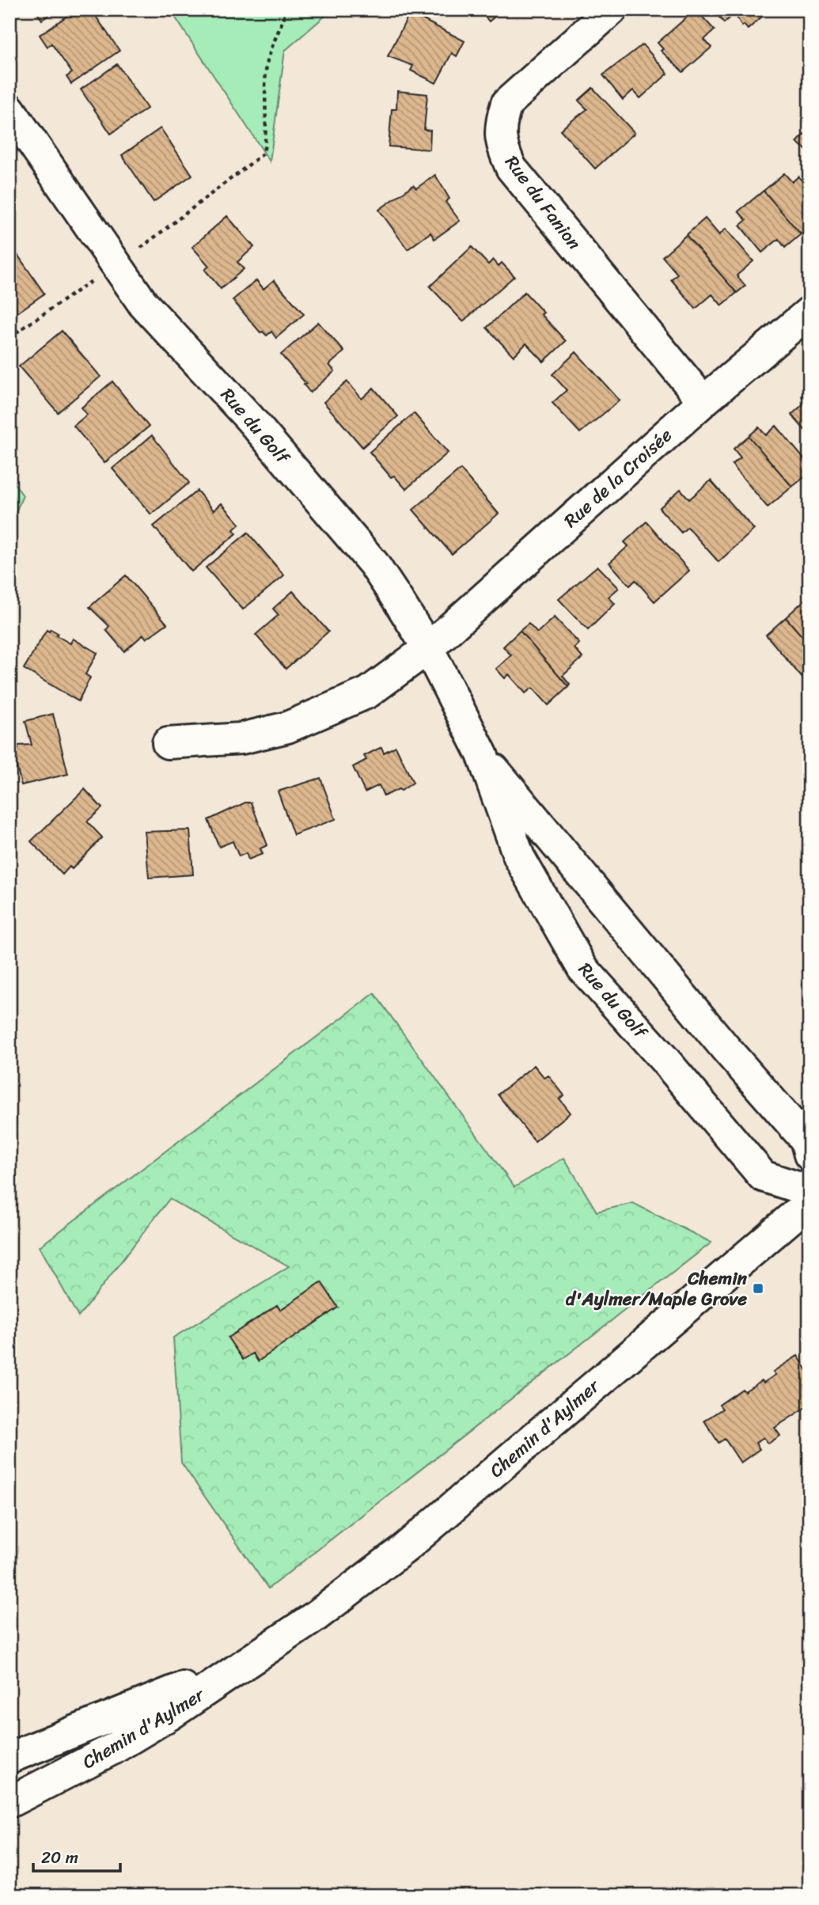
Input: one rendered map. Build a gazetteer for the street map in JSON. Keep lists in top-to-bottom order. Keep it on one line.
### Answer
{"streets":{"street":["Rue du Fanion","Rue du Golf","Rue de la Croisée","Chemin d'Aylmer"]},"crossings":[["Rue du Fanion","Rue de la Croisée"],["Rue du Golf","Rue de la Croisée"]],"places":{"transit":["Chemin d'Aylmer/Maple Grove"]},"scale_bar":"20 m"}
